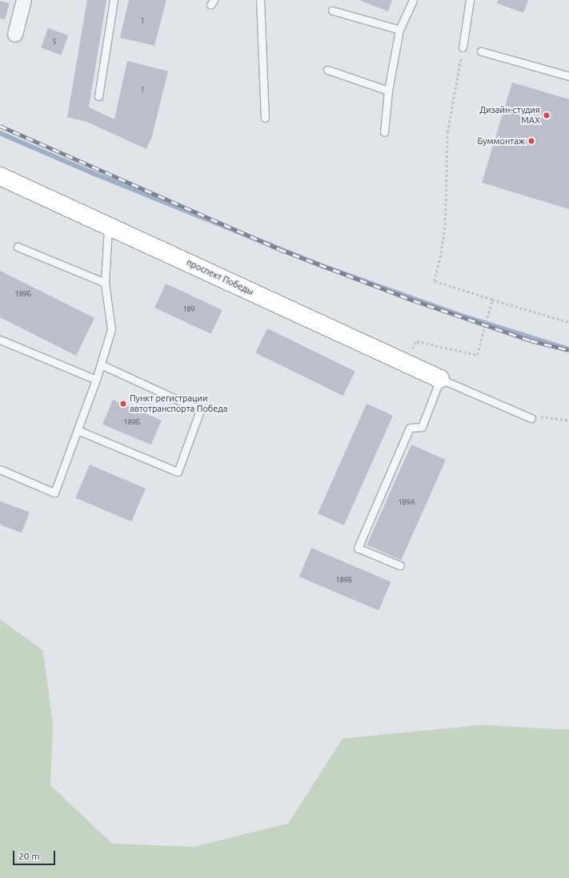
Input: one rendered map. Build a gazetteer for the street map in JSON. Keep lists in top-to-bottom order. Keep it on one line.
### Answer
{"streets":{"street":["проспект Победы"]},"places":["Дизайн-студия МAX","Буммонтаж","Пункт регистрации автотранспорта Победа"],"house_numbers":["1","5","1","189Б","189","189Б","189А","189Б"],"scale_bar":"20 m"}
